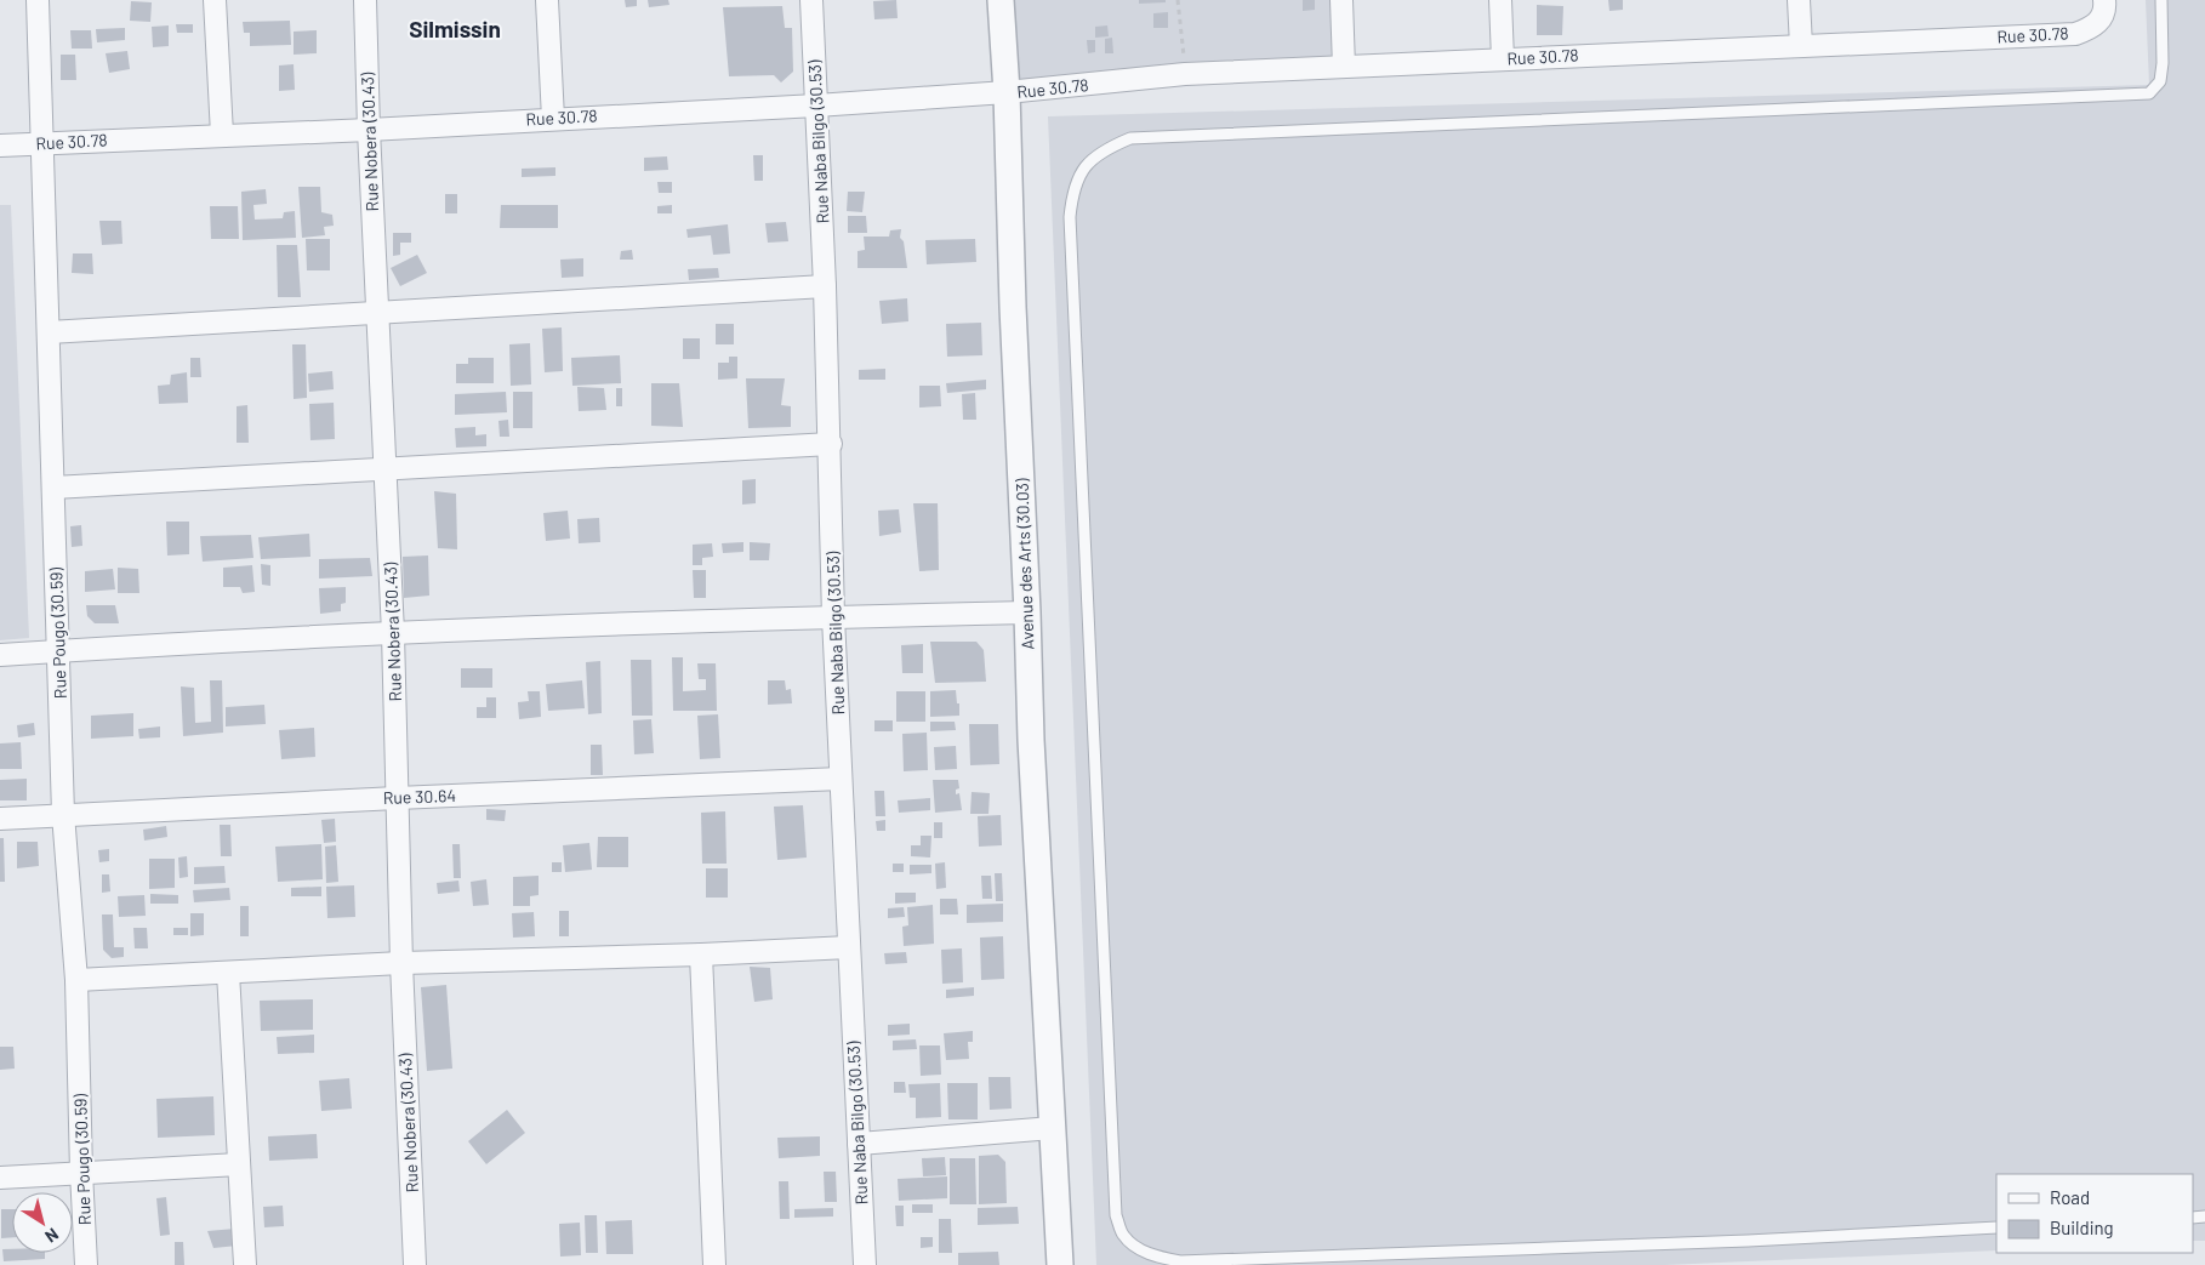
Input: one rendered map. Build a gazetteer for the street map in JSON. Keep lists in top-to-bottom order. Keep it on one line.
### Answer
{"streets":{"street":["Rue 30.78","Rue Nobera (30.43)","Rue Naba Bilgo (30.53)","Avenue des Arts (30.03)","Rue Pougo (30.59)","Rue 30.64"]},"crossings":[["Rue 30.78","Rue Nobera (30.43)"],["Rue 30.78","Rue Naba Bilgo (30.53)"],["Rue 30.78","Avenue des Arts (30.03)"],["Rue 30.78","Rue Pougo (30.59)"],["Rue Nobera (30.43)","Rue 30.64"],["Rue Naba Bilgo (30.53)","Rue 30.64"],["Rue Pougo (30.59)","Rue 30.64"]],"districts":["Silmissin"],"legend":["Road","Building"],"north":"bottom right"}
